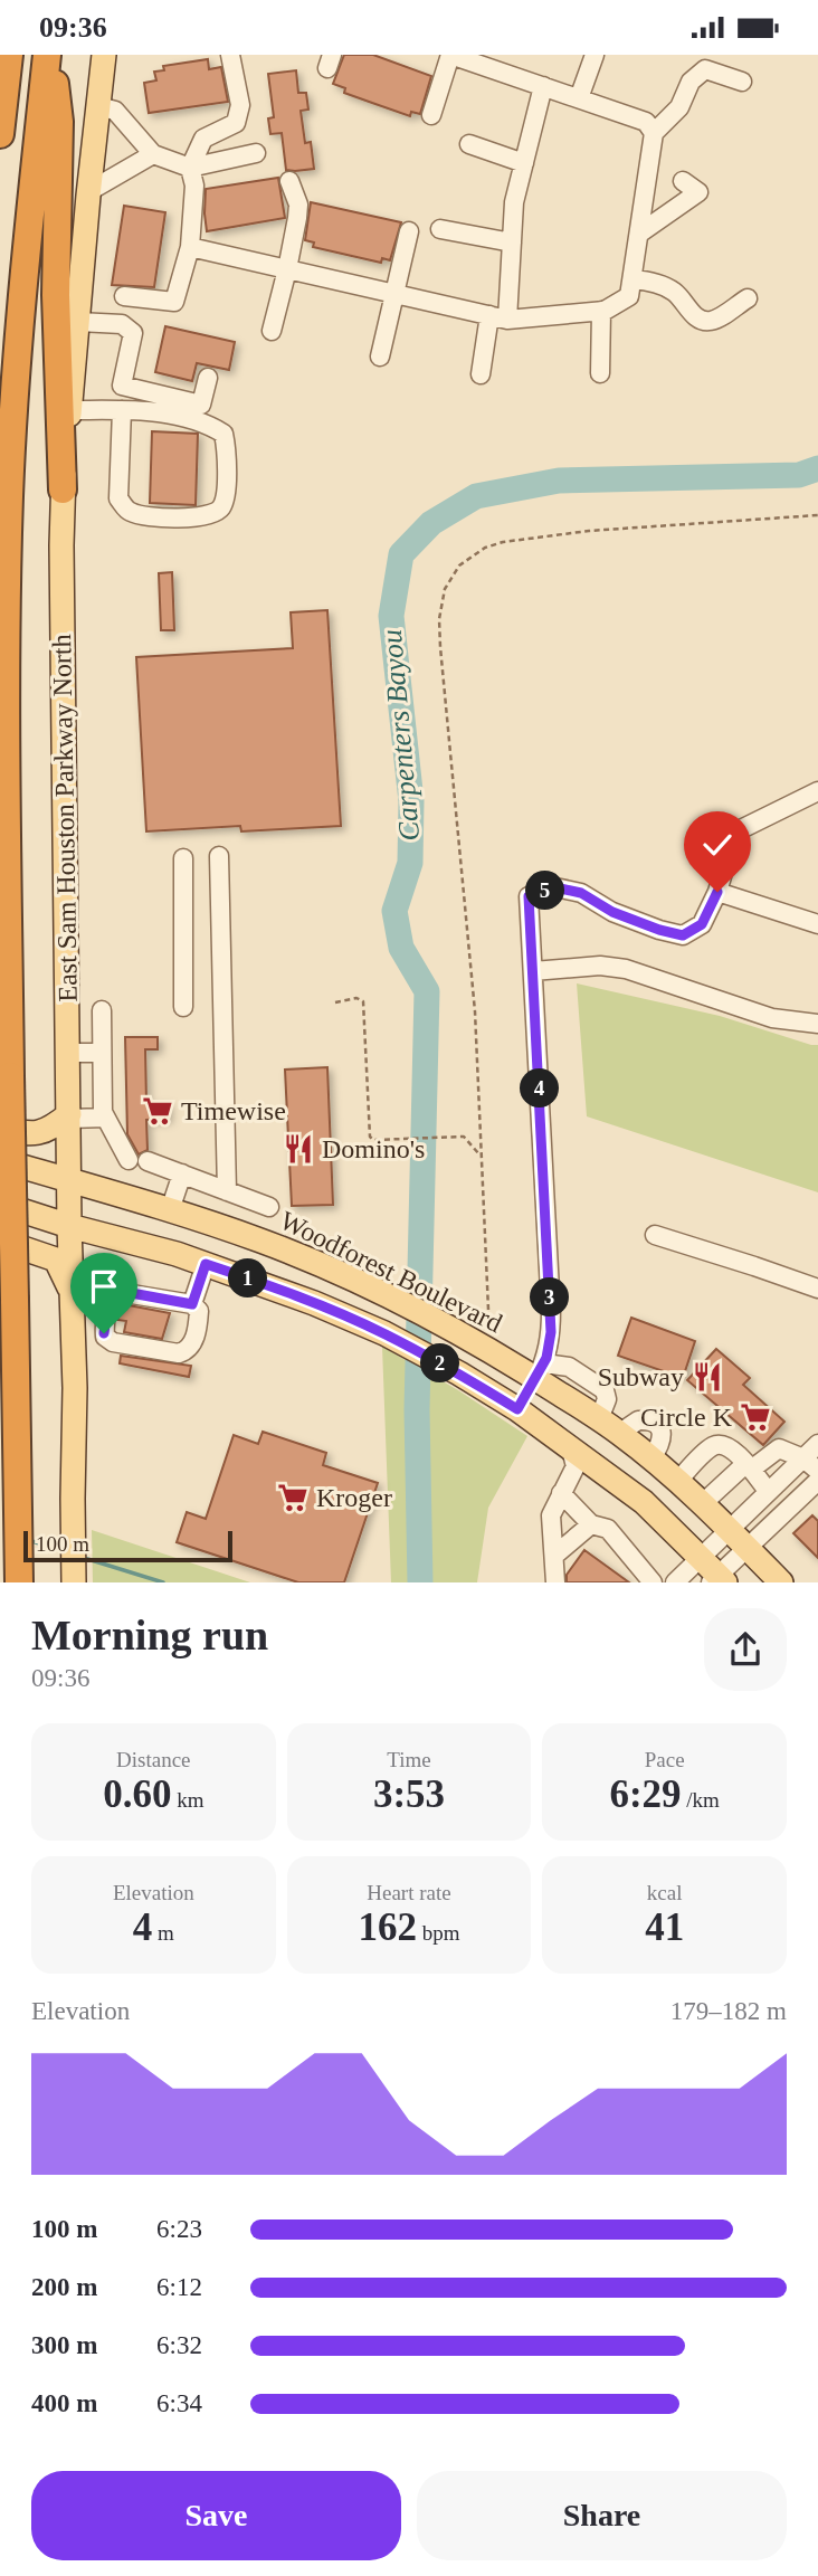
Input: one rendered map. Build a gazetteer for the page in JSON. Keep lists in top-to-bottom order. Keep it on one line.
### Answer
{"streets":{"highway":["East Sam Houston Parkway North"],"main road":["Woodforest Boulevard"]},"crossings":[["East Sam Houston Parkway North","Woodforest Boulevard"]],"water":["Carpenters Bayou"],"places":{"supermarket":["Timewise","Circle K","Kroger"],"restaurant":["Domino's","Subway"]},"scale_bar":"100 m","page":{"status":"09:36","pins":["5","4","1","3","2"],"scale":"100 m","heading":["Morning run","09:36"],"stats":[["Distance","0.60 km"],["Time","3:53"],["Pace","6:29 /km"],["Elevation","4 m"],["Heart rate","162 bpm"],["kcal","41"]],"chart":["Elevation","179–182 m"],"list":[{"name":"100 m","note":"6:23"},{"name":"200 m","note":"6:12"},{"name":"300 m","note":"6:32"},{"name":"400 m","note":"6:34"}],"buttons":["Save","Share"]}}
